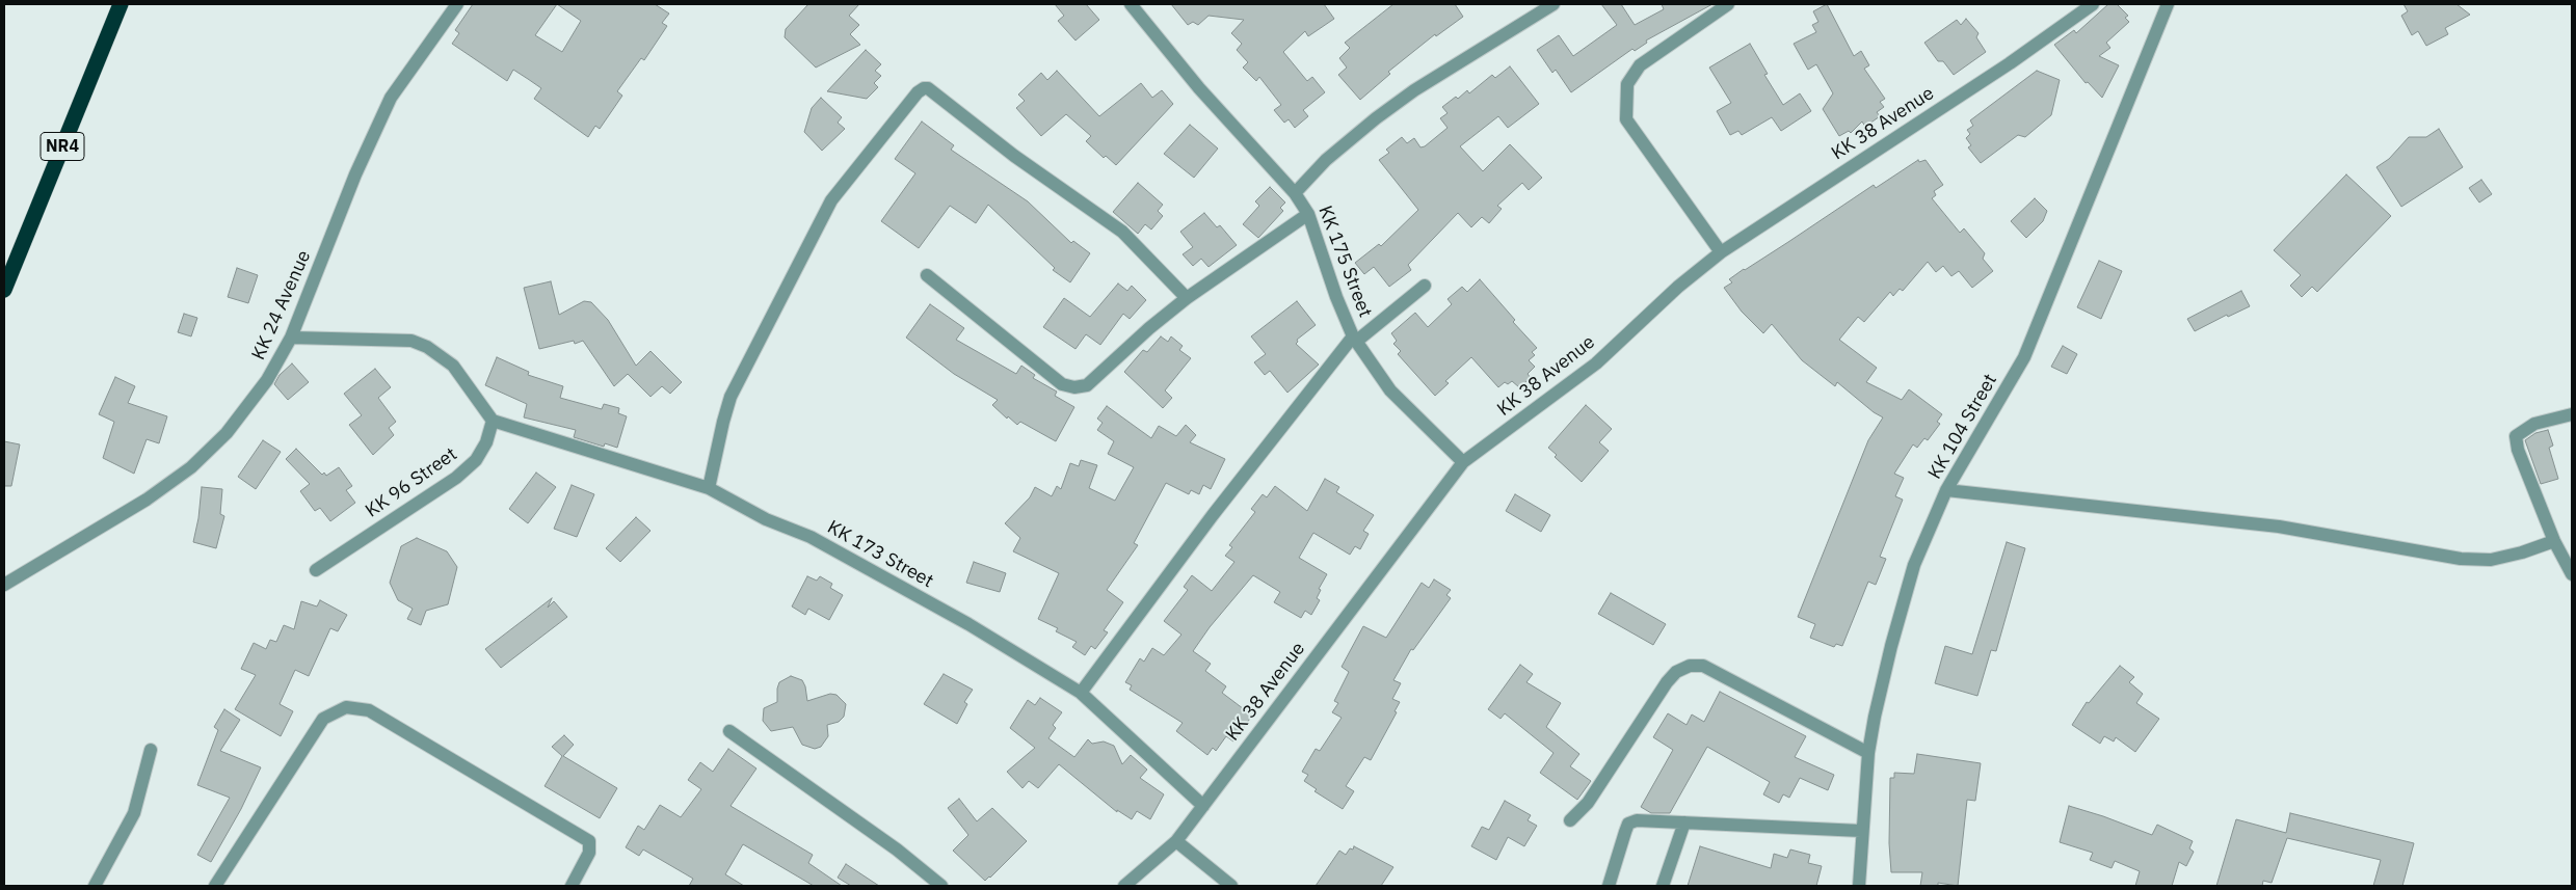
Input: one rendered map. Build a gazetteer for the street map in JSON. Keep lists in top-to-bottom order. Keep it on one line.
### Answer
{"streets":{"highway":["NR4"],"street":["KK 38 Avenue","KK 175 Street","KK 24 Avenue","KK 104 Street","KK 96 Street","KK 173 Street"]},"crossings":[["KK 38 Avenue","KK 175 Street"],["KK 38 Avenue","KK 173 Street"],["KK 96 Street","KK 173 Street"]]}
